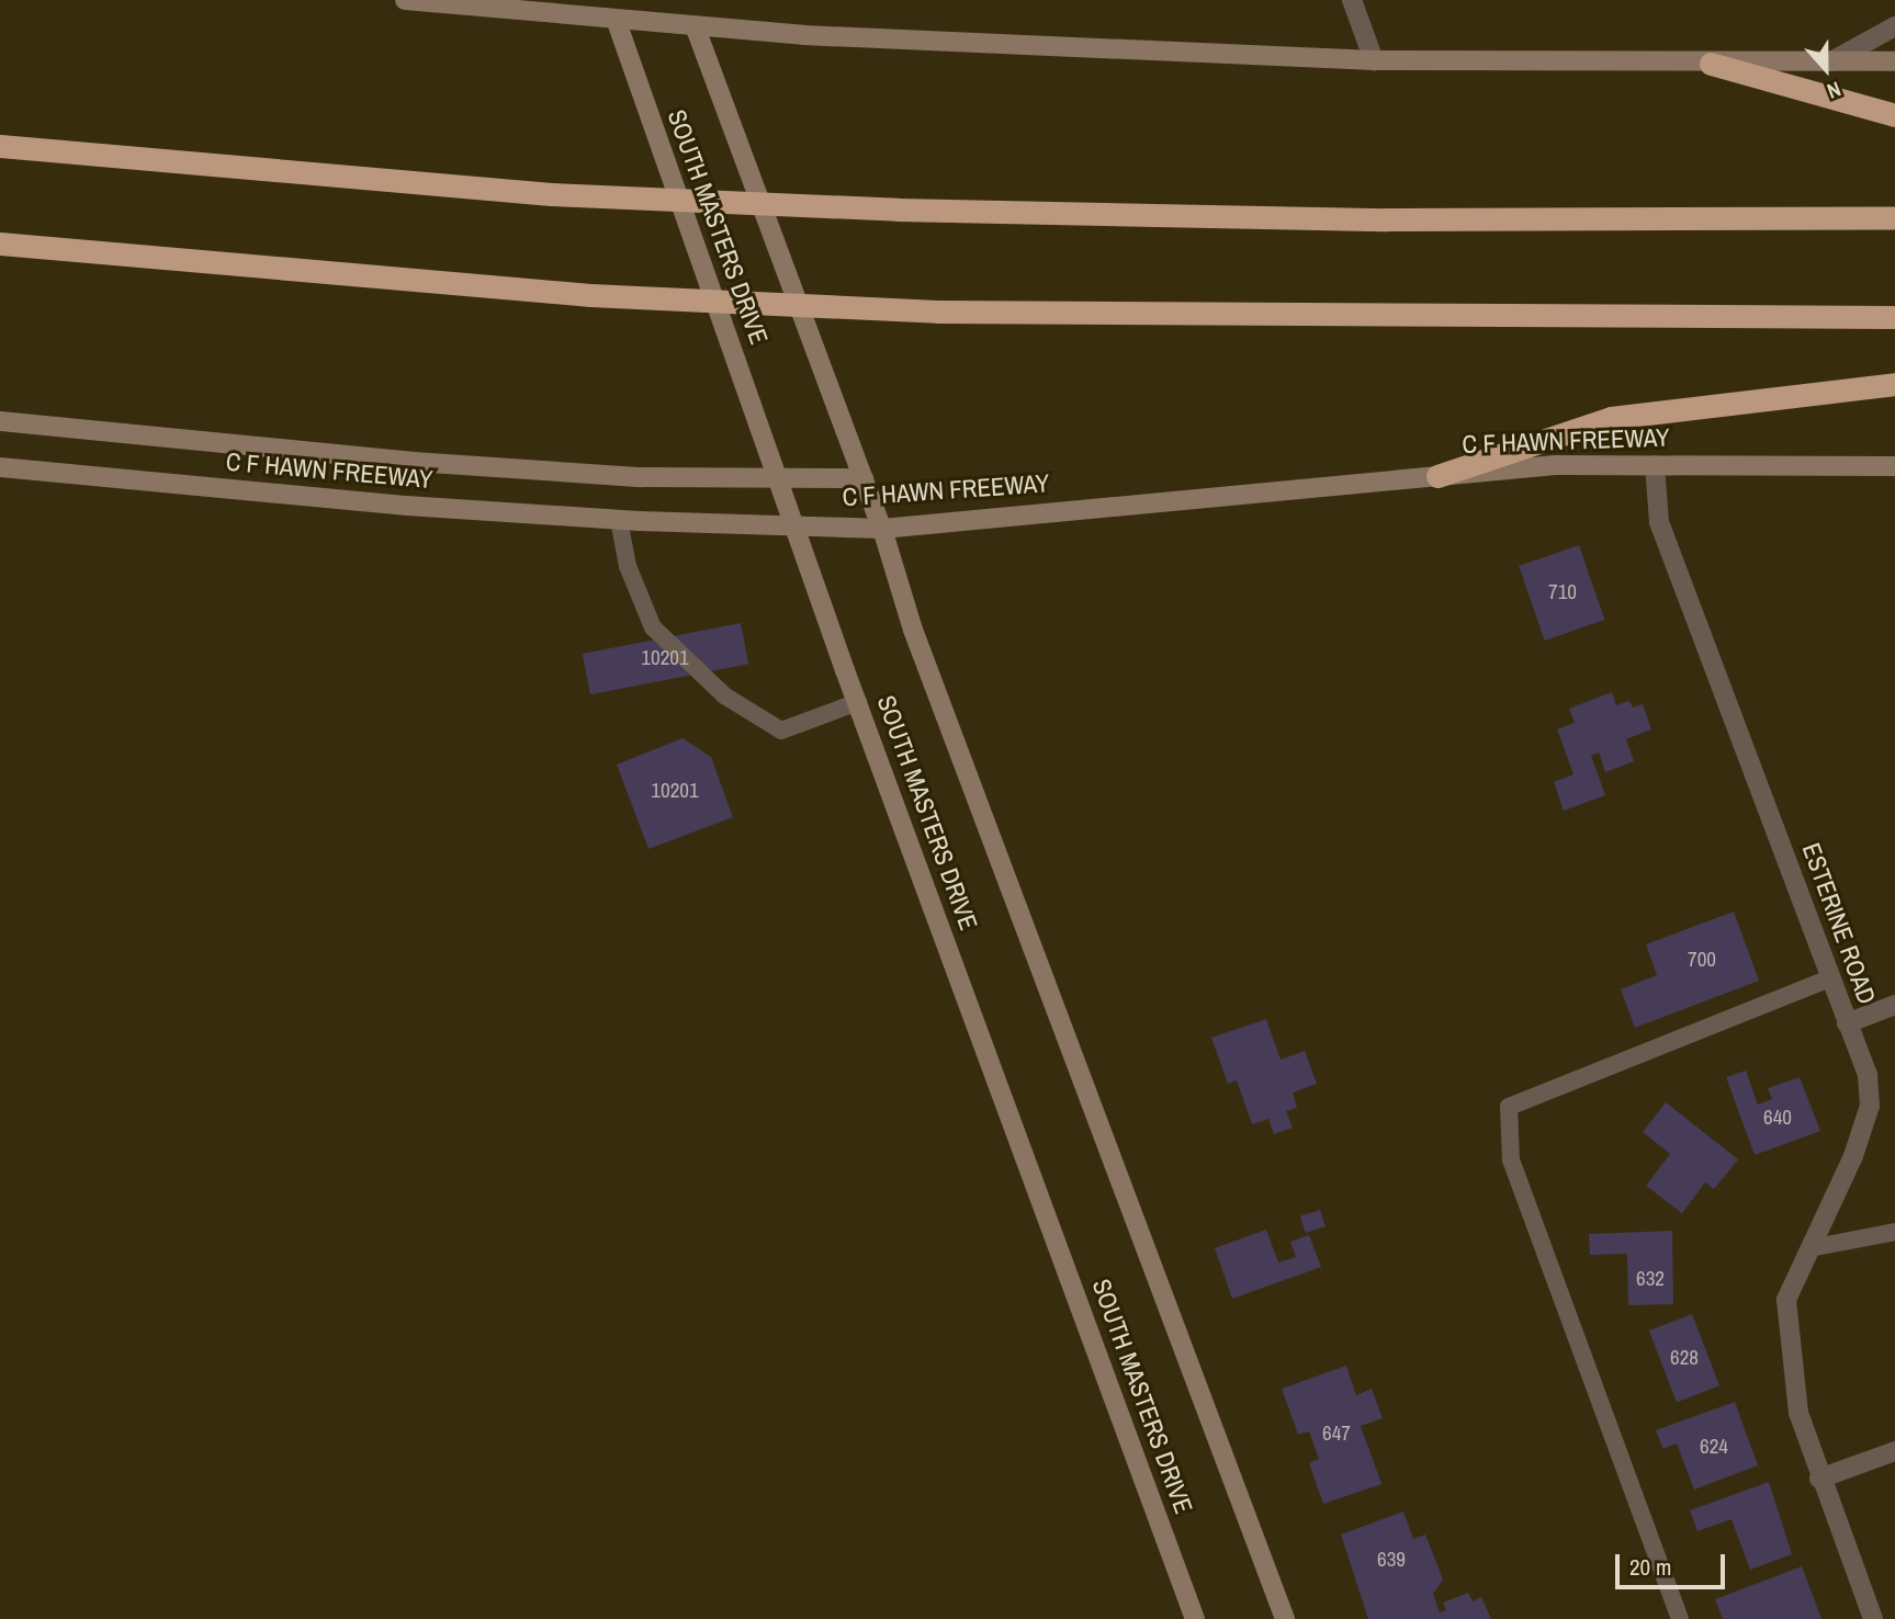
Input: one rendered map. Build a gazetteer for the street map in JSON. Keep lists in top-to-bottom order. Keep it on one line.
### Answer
{"streets":{"main road":["SOUTH MASTERS DRIVE","C F HAWN FREEWAY"],"street":["ESTERINE ROAD"]},"crossings":[["SOUTH MASTERS DRIVE","C F HAWN FREEWAY"],["C F HAWN FREEWAY","ESTERINE ROAD"]],"house_numbers":["710","10201","10201","700","640","632","628","647","624","639"],"scale_bar":"20 m","north":"bottom"}
